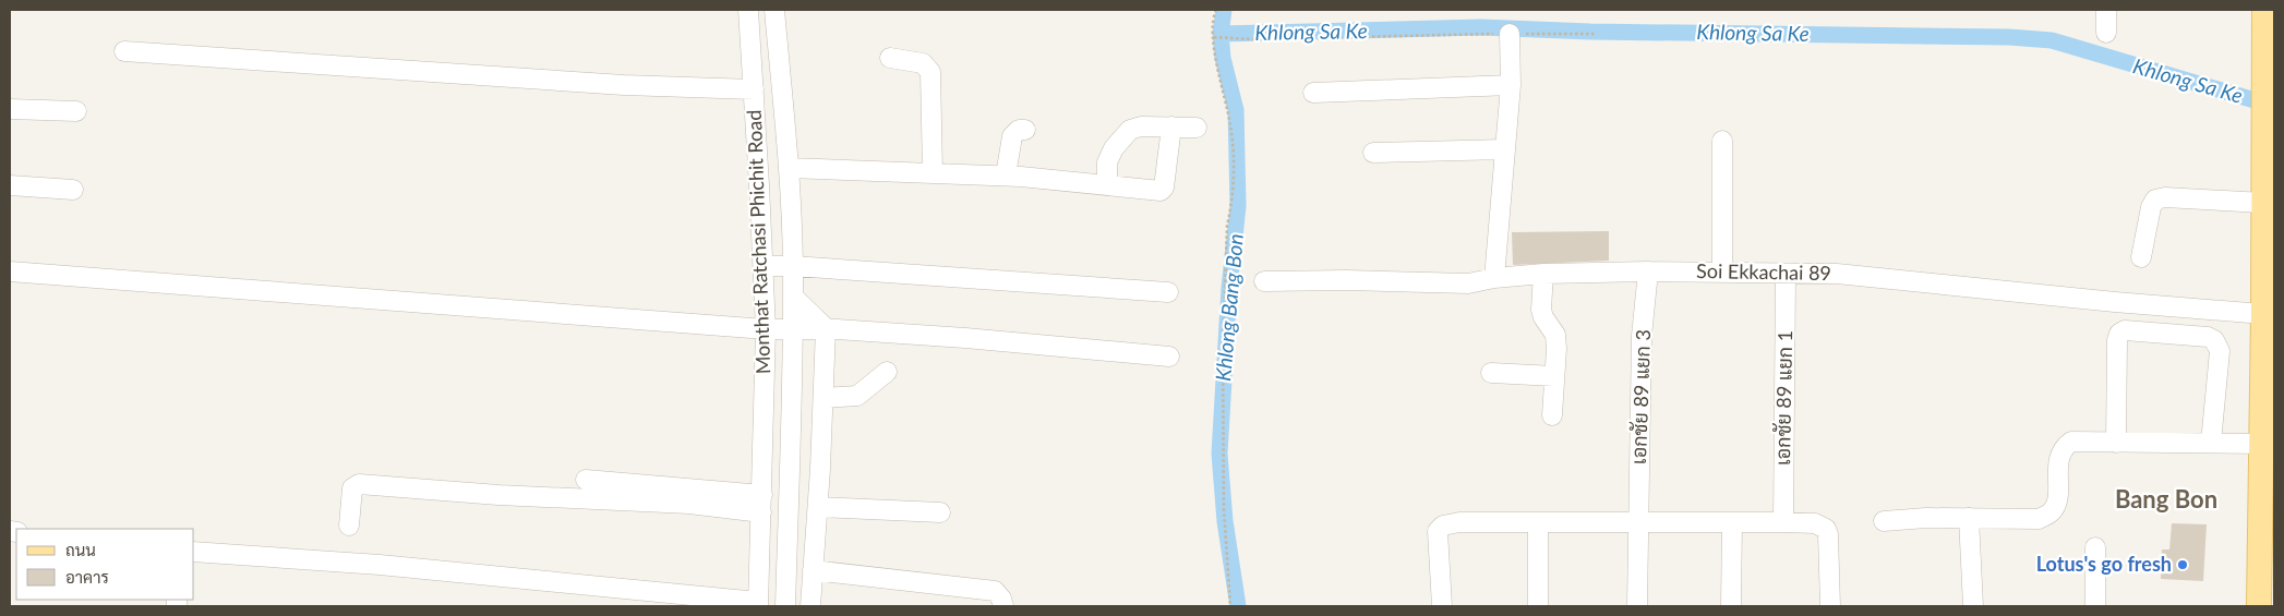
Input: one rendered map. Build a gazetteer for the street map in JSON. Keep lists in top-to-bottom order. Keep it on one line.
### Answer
{"streets":{"street":["Monthat Ratchasi Phichit Road","Soi Ekkachai 89","เอกชัย 89 แยก 3","เอกชัย 89 แยก 1"]},"crossings":[["Soi Ekkachai 89","เอกชัย 89 แยก 3"],["Soi Ekkachai 89","เอกชัย 89 แยก 1"]],"districts":["Bang Bon"],"water":["Khlong Sa Ke","Khlong Bang Bon"],"places":["Lotus's go fresh"],"legend":["ถนน","อาคาร"]}
